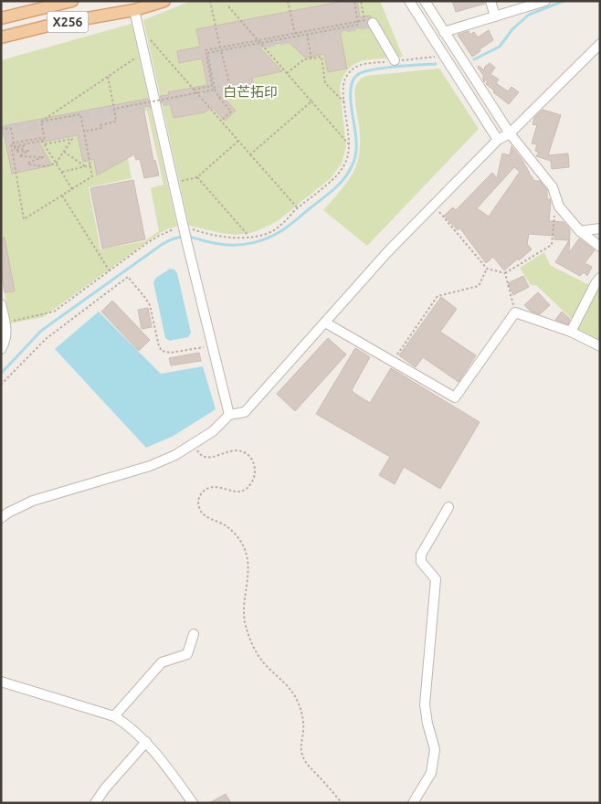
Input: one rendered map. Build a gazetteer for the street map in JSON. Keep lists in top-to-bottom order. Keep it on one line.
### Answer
{"streets":{"main road":["X256"]},"parks":["白芒拓印"]}
